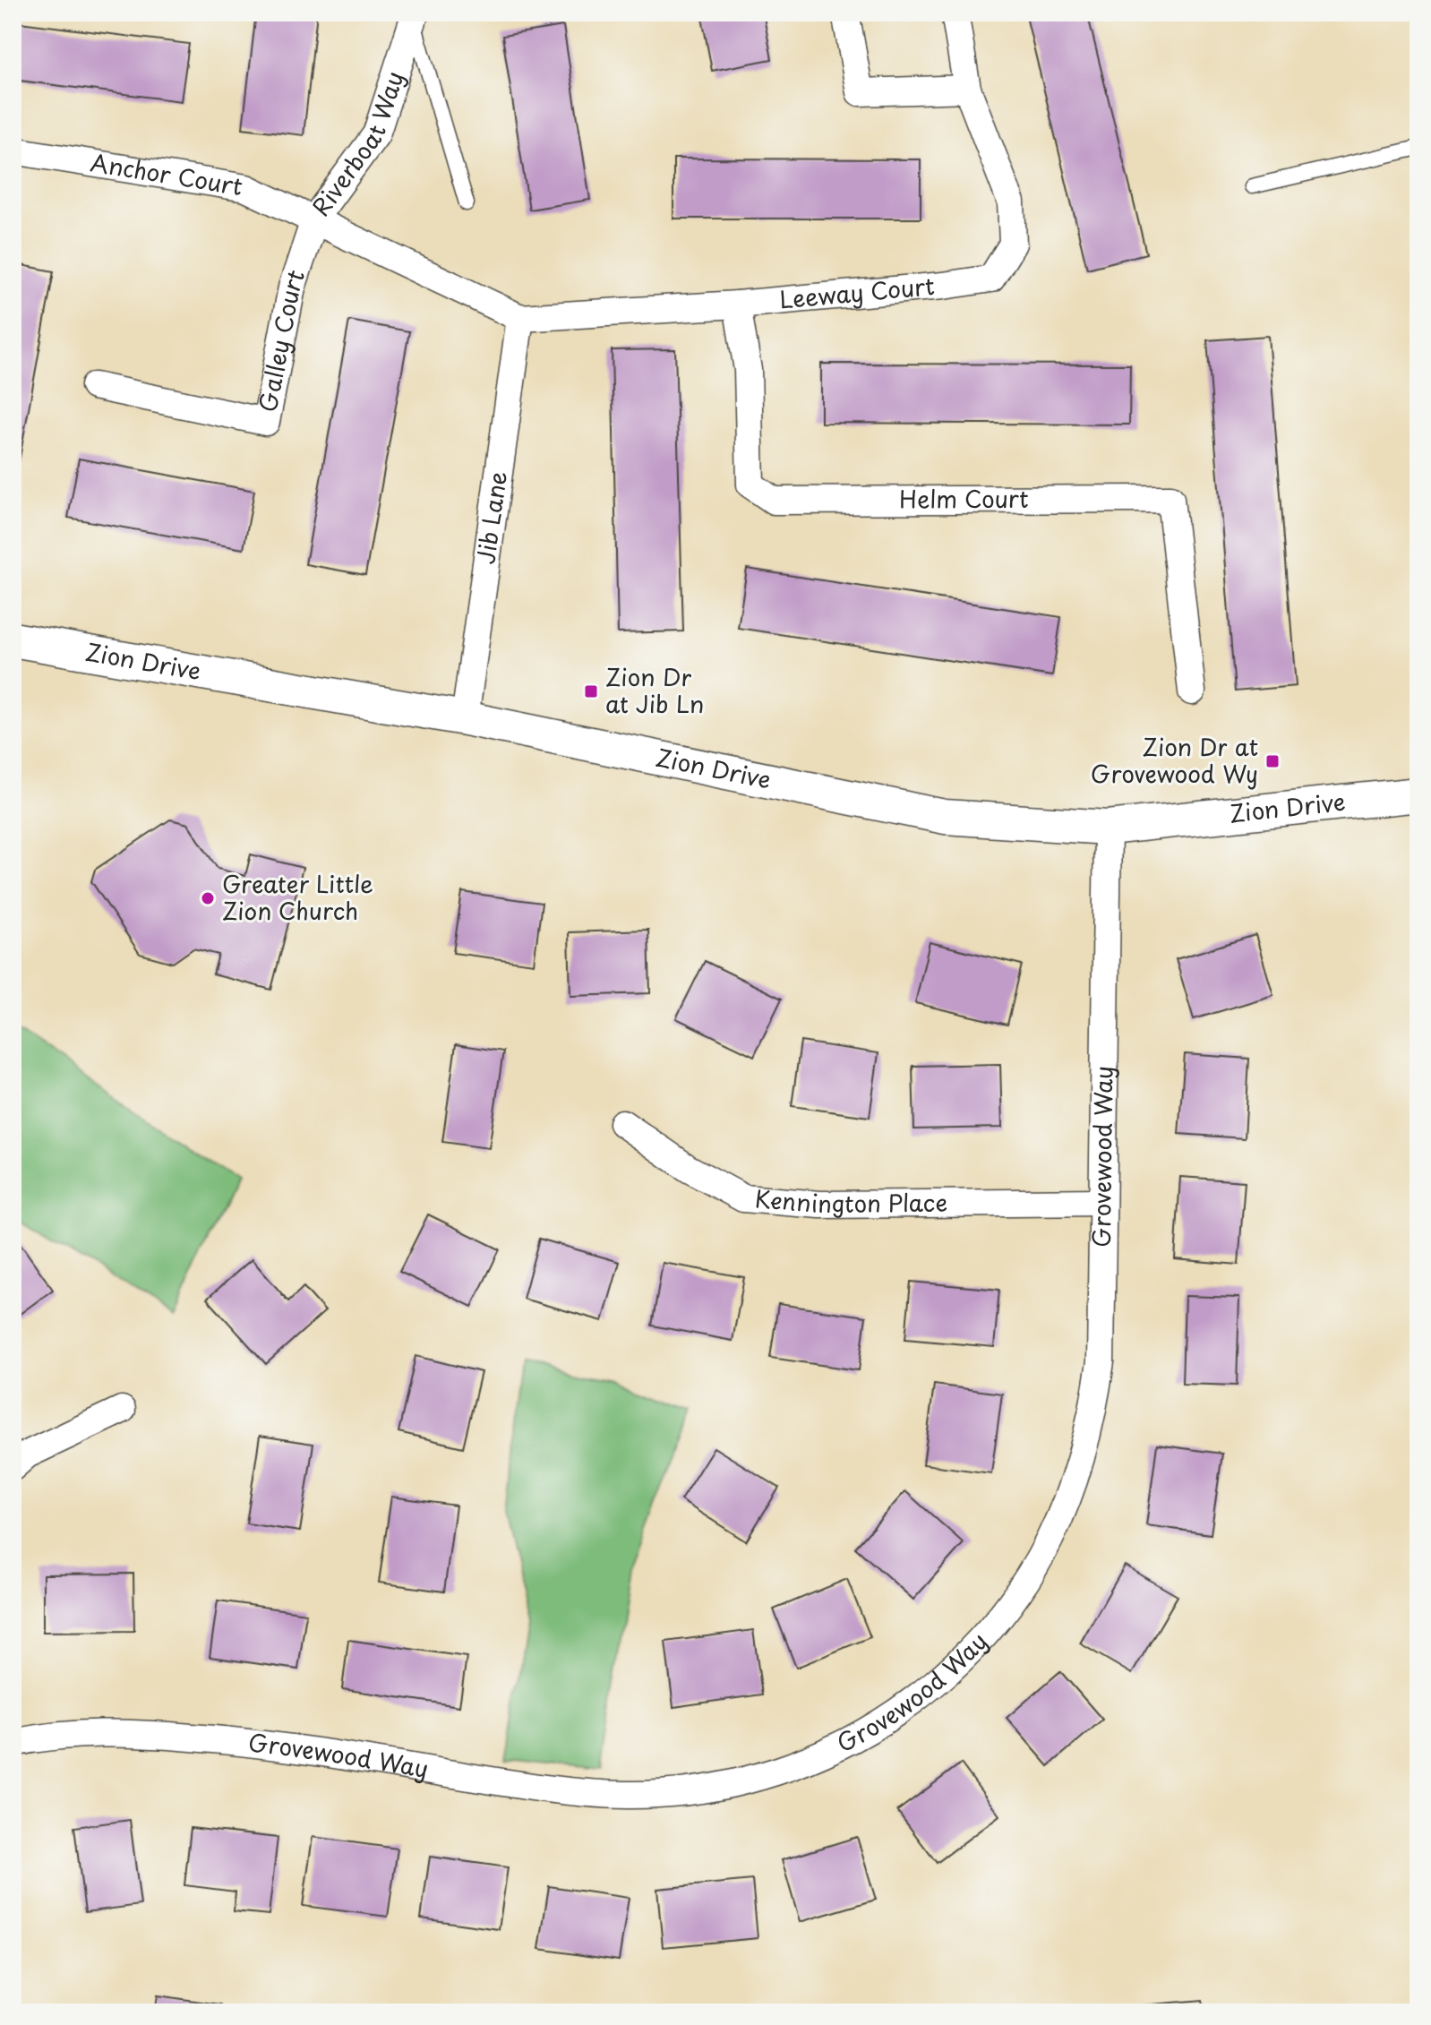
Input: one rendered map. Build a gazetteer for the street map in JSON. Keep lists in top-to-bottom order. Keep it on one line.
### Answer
{"streets":{"street":["Riverboat Way","Anchor Court","Leeway Court","Galley Court","Helm Court","Jib Lane","Zion Drive","Grovewood Way","Kennington Place"]},"crossings":[["Riverboat Way","Anchor Court"],["Riverboat Way","Leeway Court"],["Riverboat Way","Galley Court"],["Riverboat Way","Jib Lane"],["Anchor Court","Galley Court"],["Leeway Court","Helm Court"],["Leeway Court","Jib Lane"],["Jib Lane","Zion Drive"],["Zion Drive","Grovewood Way"],["Grovewood Way","Kennington Place"]],"places":{"transit":["Zion Dr at Jib Ln","Zion Dr at Grovewood Wy"],"other":["Greater Little Zion Church"]}}
